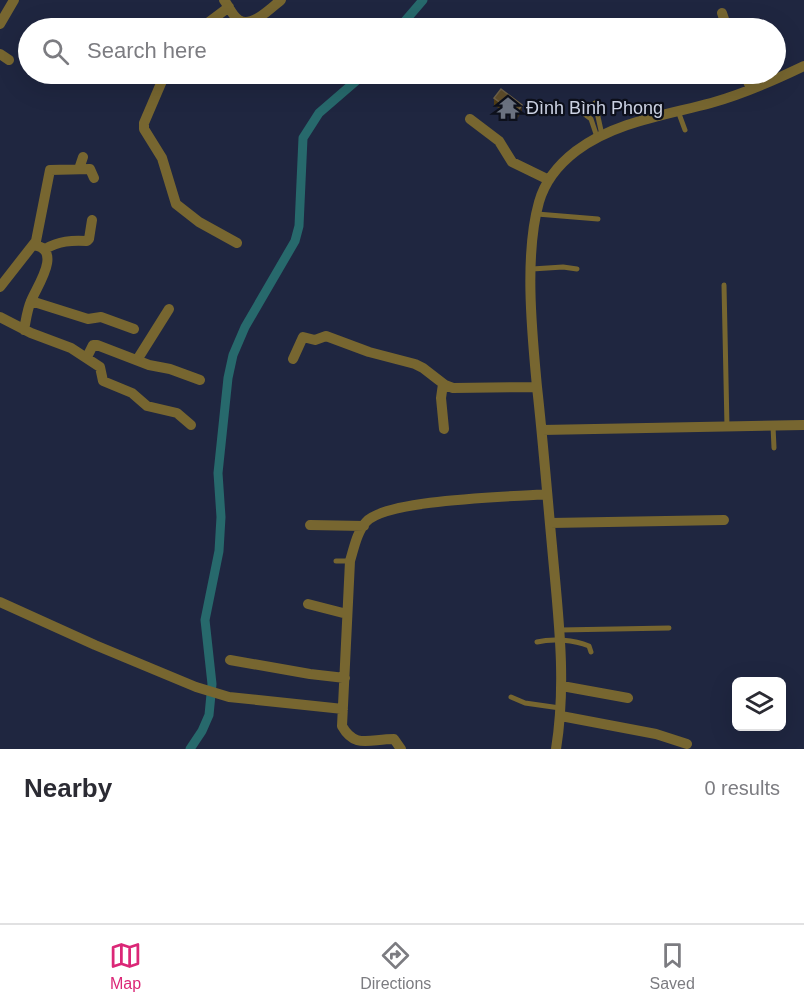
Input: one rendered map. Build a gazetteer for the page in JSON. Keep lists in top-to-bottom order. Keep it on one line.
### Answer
{"places":{"temple":["Đình Bình Phong"]},"page":{"search":"Search here","heading":["Nearby","0 results"],"nav":["Map","Directions","Saved"]}}
